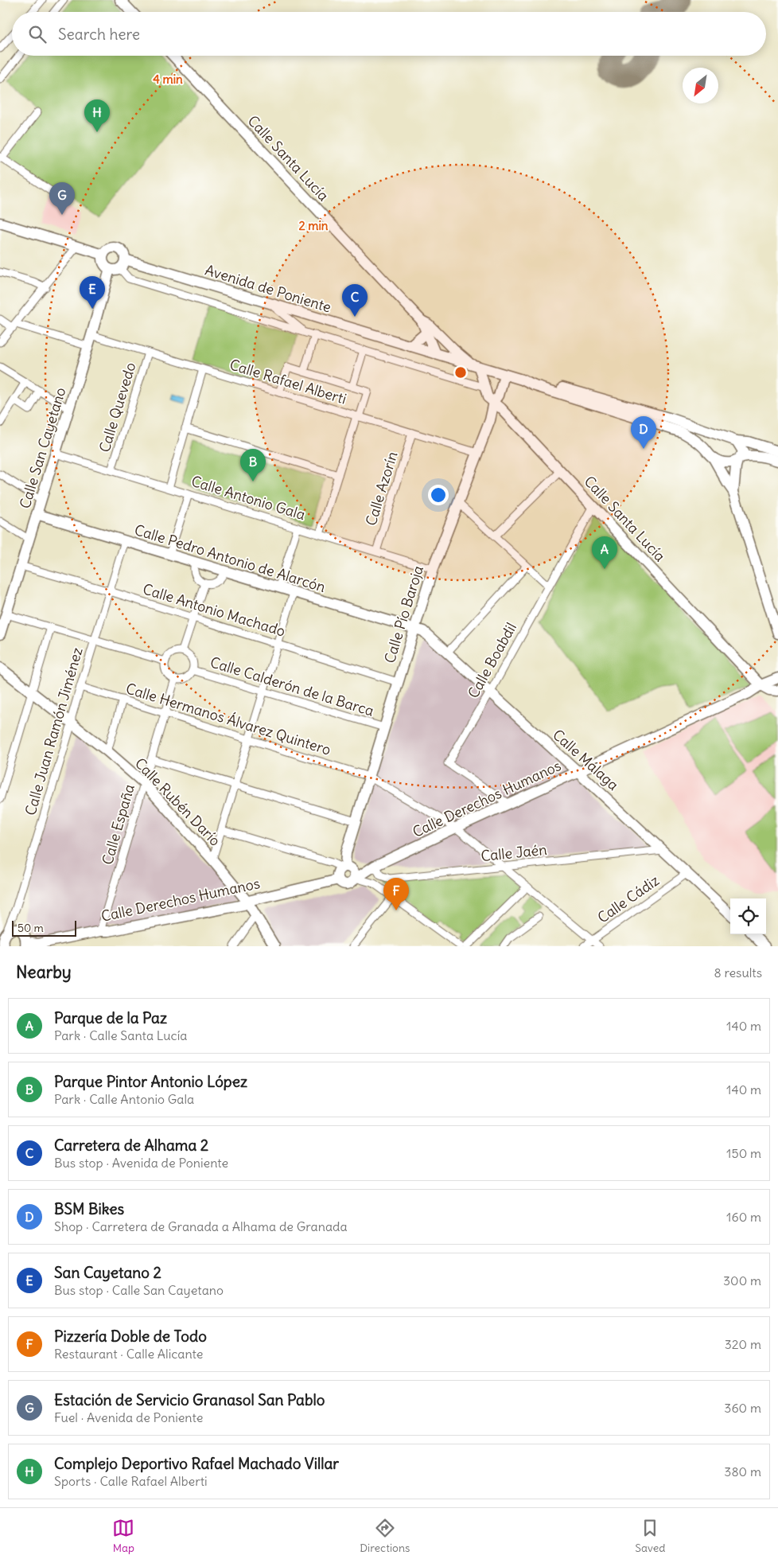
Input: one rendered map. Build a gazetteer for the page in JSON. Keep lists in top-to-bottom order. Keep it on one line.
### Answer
{"streets":{"street":["Calle Santa Lucía","Avenida de Poniente","Calle Rafael Alberti","Calle Quevedo","Calle San Cayetano","Calle Azorín","Calle Antonio Gala","Calle Pedro Antonio de Alarcón","Calle Antonio Machado","Calle Pío Baroja","Calle Boabdil","Calle Calderón de la Barca","Calle Hermanos Álvarez Quintero","Calle Juan Ramón Jiménez","Calle Málaga","Calle Derechos Humanos","Calle Rubén Darío","Calle España","Calle Jaén","Calle Cádiz"]},"crossings":[["Calle Santa Lucía","Avenida de Poniente"],["Calle Santa Lucía","Calle Pío Baroja"],["Calle Santa Lucía","Calle Boabdil"],["Calle Santa Lucía","Calle Derechos Humanos"],["Avenida de Poniente","Calle San Cayetano"],["Avenida de Poniente","Calle Pío Baroja"],["Calle Rafael Alberti","Calle Quevedo"],["Calle Rafael Alberti","Calle San Cayetano"],["Calle Rafael Alberti","Calle Azorín"],["Calle Rafael Alberti","Calle Pío Baroja"],["Calle Quevedo","Calle Antonio Gala"],["Calle San Cayetano","Calle Antonio Gala"],["Calle San Cayetano","Calle Pedro Antonio de Alarcón"],["Calle San Cayetano","Calle Antonio Machado"],["Calle Azorín","Calle Antonio Gala"],["Calle Antonio Gala","Calle Pío Baroja"],["Calle Pedro Antonio de Alarcón","Calle Pío Baroja"],["Calle Pedro Antonio de Alarcón","Calle Juan Ramón Jiménez"],["Calle Pedro Antonio de Alarcón","Calle Málaga"],["Calle Antonio Machado","Calle Pío Baroja"],["Calle Antonio Machado","Calle Juan Ramón Jiménez"],["Calle Pío Baroja","Calle Calderón de la Barca"],["Calle Pío Baroja","Calle Hermanos Álvarez Quintero"],["Calle Pío Baroja","Calle Málaga"],["Calle Pío Baroja","Calle Derechos Humanos"],["Calle Boabdil","Calle Málaga"],["Calle Boabdil","Calle Derechos Humanos"],["Calle Calderón de la Barca","Calle España"],["Calle Hermanos Álvarez Quintero","Calle Juan Ramón Jiménez"],["Calle Hermanos Álvarez Quintero","Calle Derechos Humanos"],["Calle Hermanos Álvarez Quintero","Calle España"],["Calle Hermanos Álvarez Quintero","Calle Jaén"],["Calle Hermanos Álvarez Quintero","Calle Cádiz"],["Calle Juan Ramón Jiménez","Calle Rubén Darío"],["Calle Málaga","Calle Derechos Humanos"],["Calle Málaga","Calle Jaén"],["Calle Málaga","Calle Cádiz"],["Calle Derechos Humanos","Calle Rubén Darío"],["Calle Derechos Humanos","Calle España"],["Calle Derechos Humanos","Calle Jaén"],["Calle Rubén Darío","Calle España"]],"scale_bar":"50 m","north":"bottom left","page":{"search":"Search here","pins":["H","G","E","C","D","B","A","F"],"scale":"50 m","heading":["Nearby","8 results"],"list":[{"mark":"A","name":"Parque de la Paz","note":"Park · Calle Santa Lucía","value":"140 m"},{"mark":"B","name":"Parque Pintor Antonio López","note":"Park · Calle Antonio Gala","value":"140 m"},{"mark":"C","name":"Carretera de Alhama 2","note":"Bus stop · Avenida de Poniente","value":"150 m"},{"mark":"D","name":"BSM Bikes","note":"Shop · Carretera de Granada a Alhama de Granada","value":"160 m"},{"mark":"E","name":"San Cayetano 2","note":"Bus stop · Calle San Cayetano","value":"300 m"},{"mark":"F","name":"Pizzería Doble de Todo","note":"Restaurant · Calle Alicante","value":"320 m"},{"mark":"G","name":"Estación de Servicio Granasol San Pablo","note":"Fuel · Avenida de Poniente","value":"360 m"},{"mark":"H","name":"Complejo Deportivo Rafael Machado Villar","note":"Sports · Calle Rafael Alberti","value":"380 m"}],"nav":["Map","Directions","Saved"]},"rings":["4 min","2 min"]}
